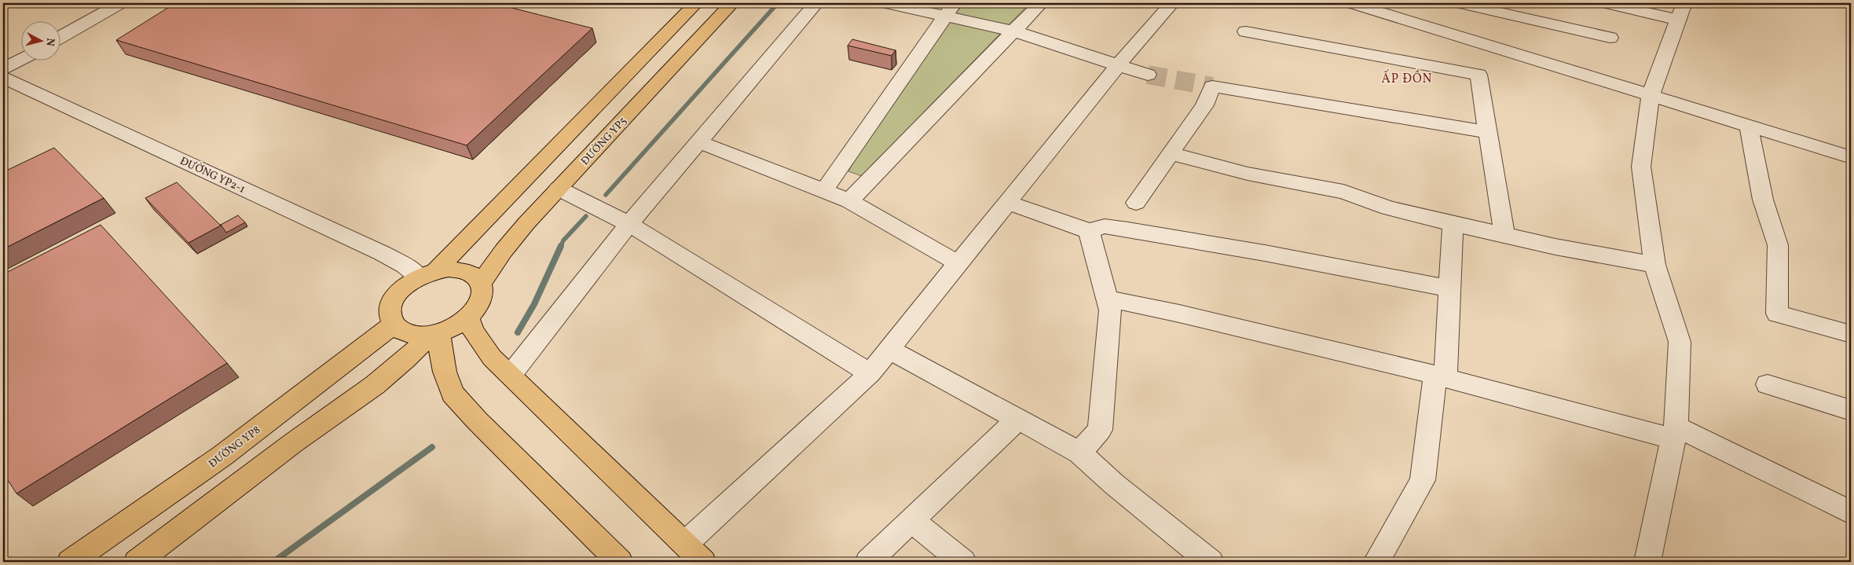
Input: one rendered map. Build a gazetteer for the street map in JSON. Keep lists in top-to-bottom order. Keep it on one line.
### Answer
{"streets":{"main road":["ĐƯỜNG YP5","ĐƯỜNG YP8"],"street":["ĐƯỜNG YP2-1"]},"crossings":[["ĐƯỜNG YP5","ĐƯỜNG YP2-1"],["ĐƯỜNG YP5","ĐƯỜNG YP8"],["ĐƯỜNG YP2-1","ĐƯỜNG YP8"]],"districts":["ẤP ĐỒN"],"north":"right"}
